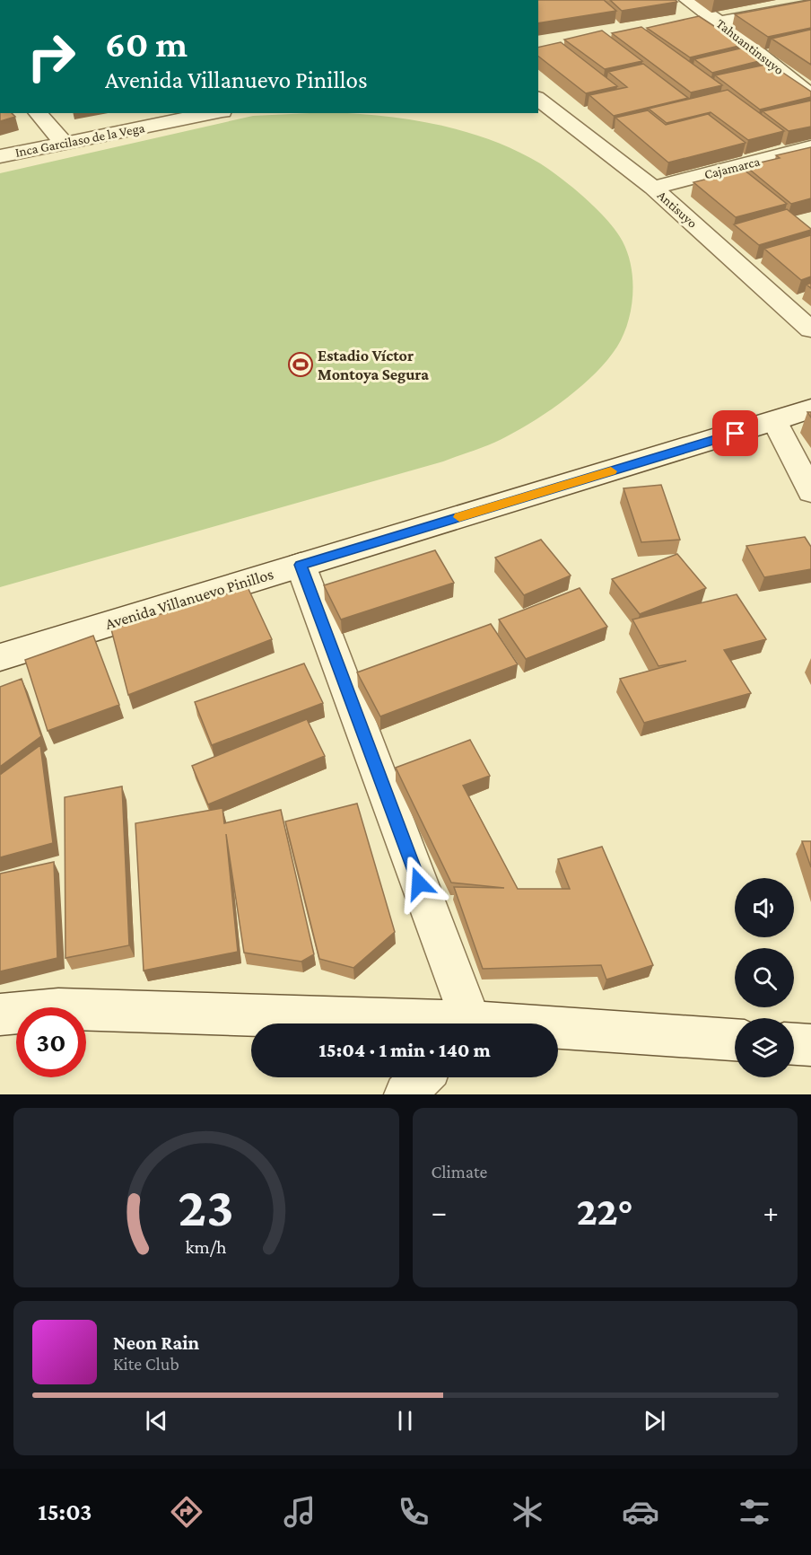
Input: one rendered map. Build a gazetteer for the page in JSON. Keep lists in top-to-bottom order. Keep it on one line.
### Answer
{"streets":{"street":["Tahuantinsuyo","Inca Garcilaso de la Vega","Cajamarca","Antisuyo","Avenida Villanuevo Pinillos"]},"crossings":[["Cajamarca","Antisuyo"]],"places":{"sports":["Estadio Víctor Montoya Segura"]},"page":{"turn":["60 m","Avenida Villanuevo Pinillos"],"limit":"30","trip":"15:04 · 1 min · 140 m","tile":"Climate","heat":["−","22°","+"],"song":["Neon Rain","Kite Club"],"tabs":"15:03","gauge":["23","km/h"]}}
